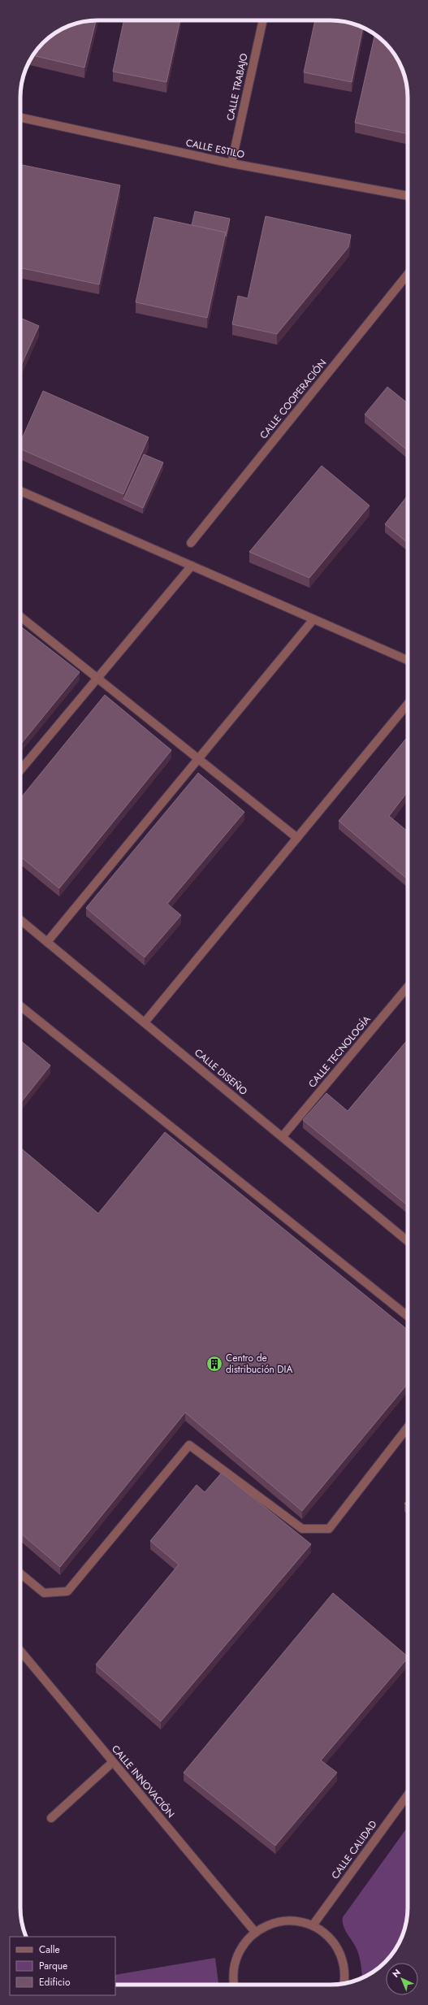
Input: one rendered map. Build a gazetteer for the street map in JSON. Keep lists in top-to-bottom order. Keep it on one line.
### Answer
{"streets":{"street":["CALLE TRABAJO","CALLE ESTILO","CALLE COOPERACIÓN","CALLE TECNOLOGÍA","CALLE DISEÑO","CALLE INNOVACIÓN","CALLE CALIDAD"]},"crossings":[["CALLE TRABAJO","CALLE ESTILO"],["CALLE TECNOLOGÍA","CALLE DISEÑO"]],"places":{"building":["Centro de distribución DIA"]},"legend":["Calle","Parque","Edificio"],"north":"top left"}
